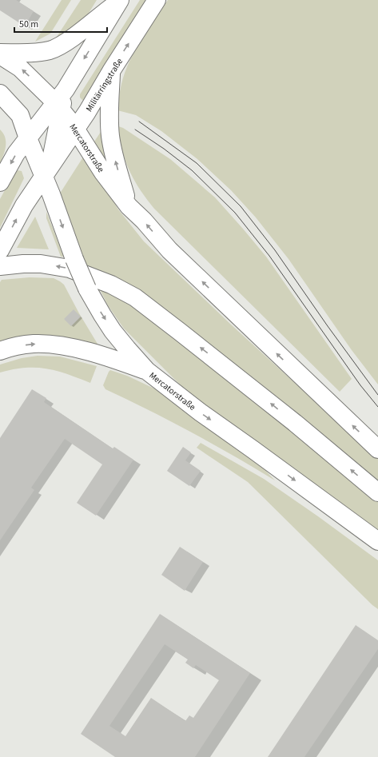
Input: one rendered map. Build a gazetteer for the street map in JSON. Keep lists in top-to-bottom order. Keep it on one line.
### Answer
{"streets":{"main road":["Militärringstraße","Mercatorstraße"]},"crossings":[["Militärringstraße","Mercatorstraße"]],"scale_bar":"50 m"}
